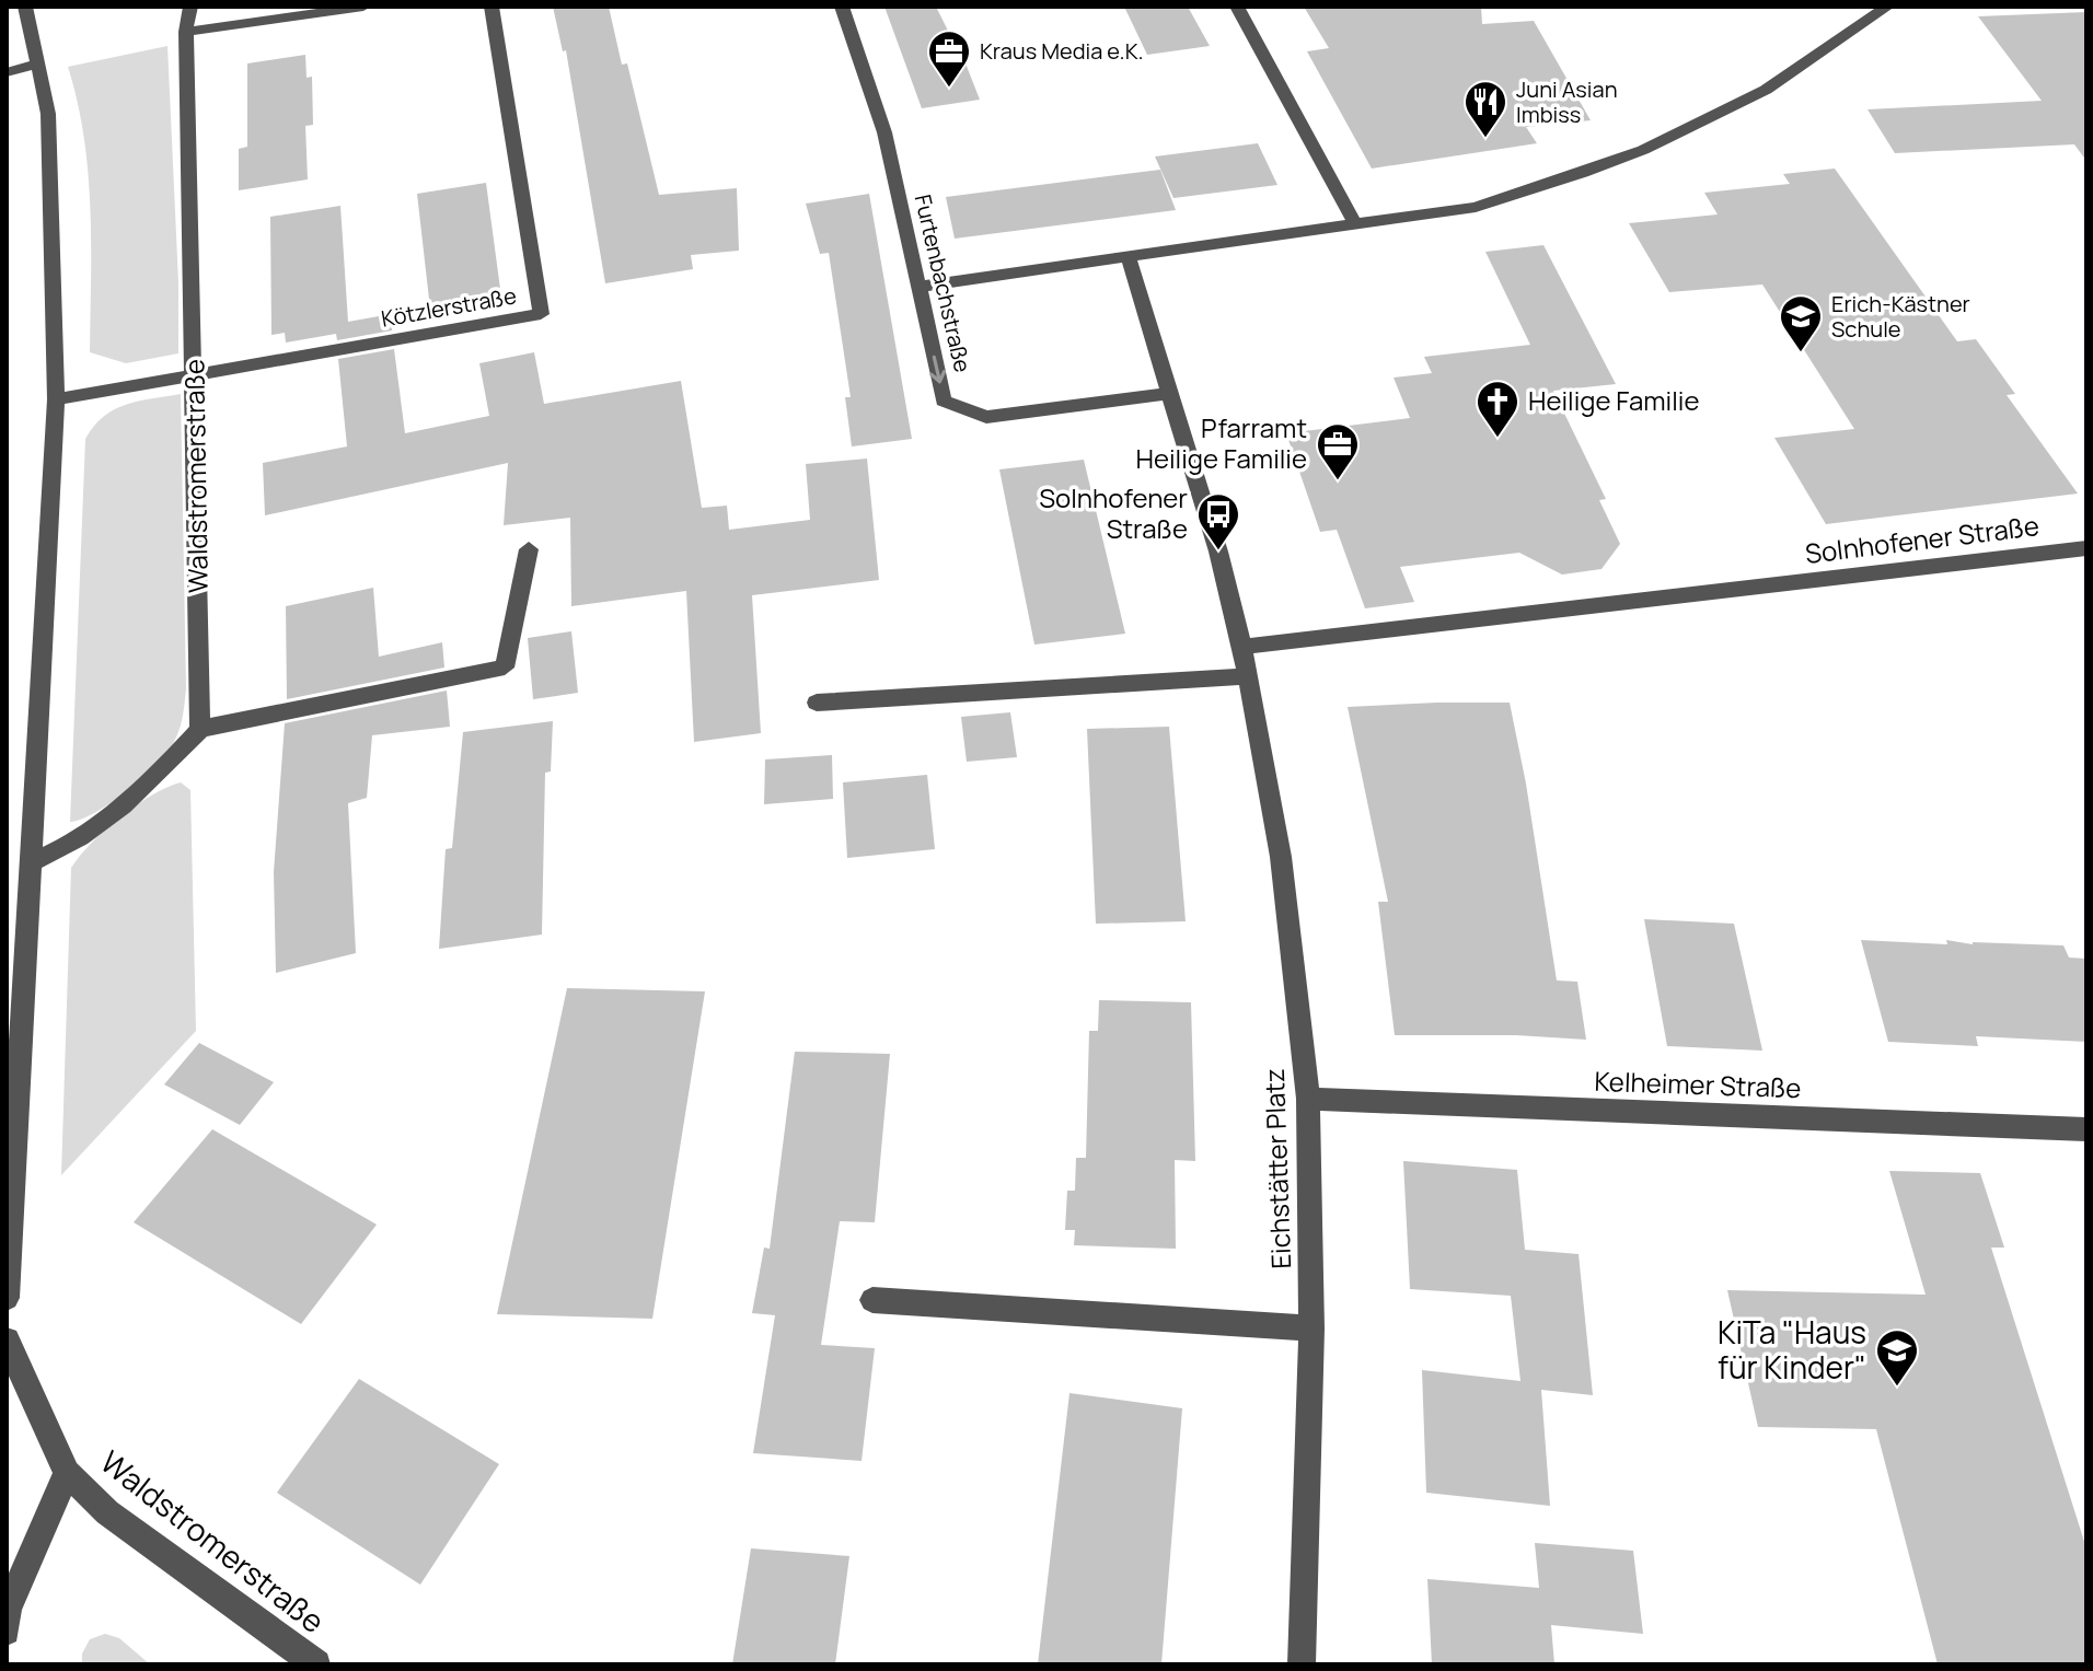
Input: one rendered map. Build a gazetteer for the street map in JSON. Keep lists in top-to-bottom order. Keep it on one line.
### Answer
{"streets":{"street":["Furtenbachstraße","Kötzlerstraße","Waldstromerstraße","Solnhofener Straße","Kelheimer Straße","Eichstätter Platz"]},"crossings":[["Furtenbachstraße","Eichstätter Platz"],["Kötzlerstraße","Waldstromerstraße"],["Solnhofener Straße","Eichstätter Platz"],["Kelheimer Straße","Eichstätter Platz"]],"places":{"office":["Kraus Media e.K.","Pfarramt Heilige Familie"],"restaurant":["Juni Asian Imbiss"],"school or university":["Erich-Kästner Schule","KiTa \"Haus für Kinder\""],"church":["Heilige Familie"],"bus stop":["Solnhofener Straße"]}}
